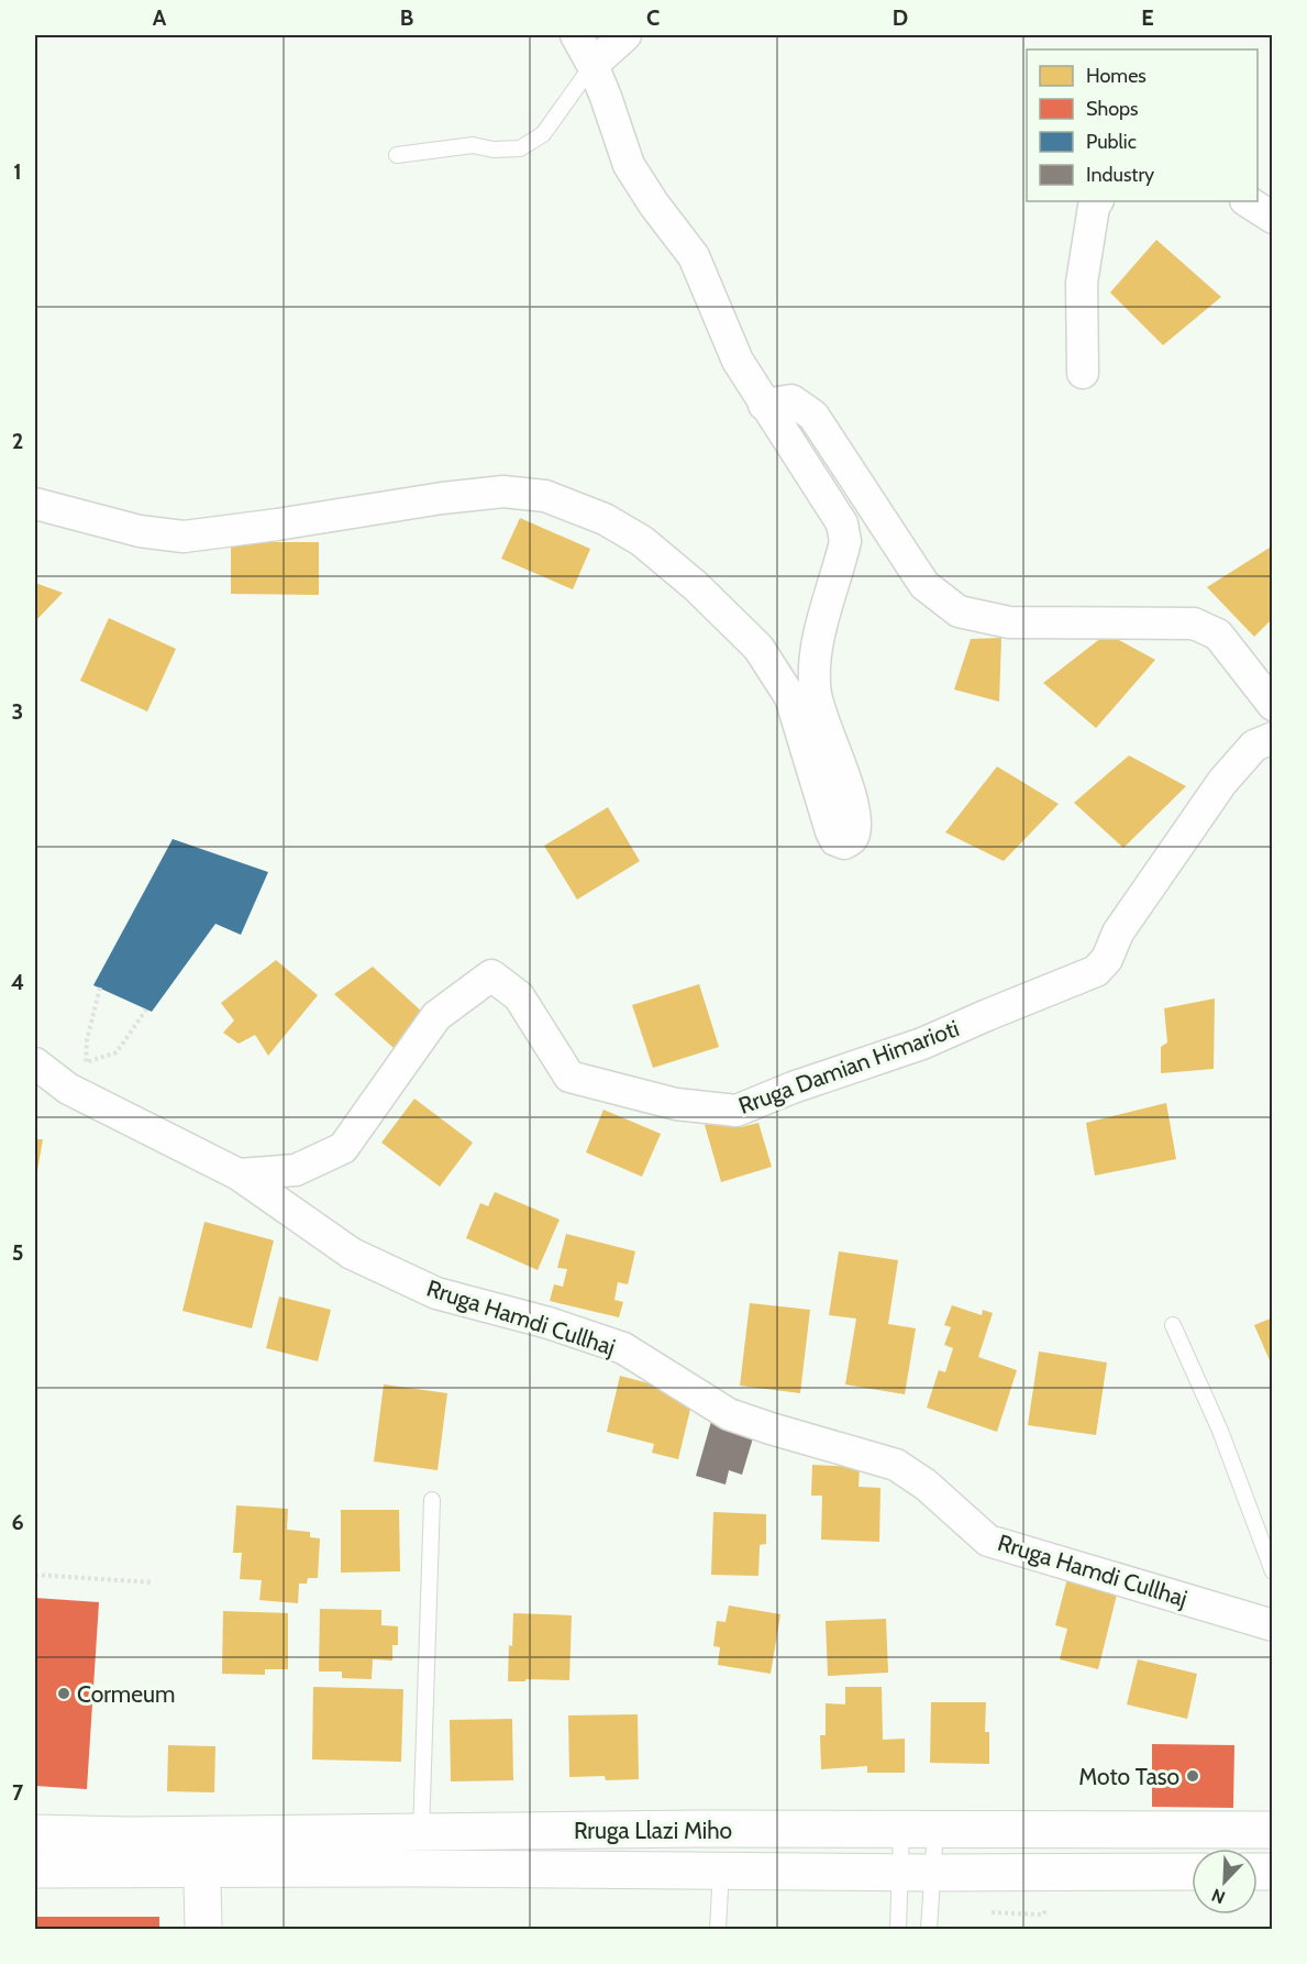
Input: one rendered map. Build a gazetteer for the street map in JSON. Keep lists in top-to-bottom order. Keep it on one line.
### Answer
{"streets":{"main road":["Rruga Llazi Miho"],"street":["Rruga Damian Himarioti","Rruga Hamdi Cullhaj"]},"crossings":[["Rruga Damian Himarioti","Rruga Hamdi Cullhaj"]],"places":["Cormeum","Moto Taso"],"legend":["Homes","Shops","Public","Industry"],"north":"bottom left","grid":{"columns":["A","B","C","D","E"],"rows":["1","2","3","4","5","6","7"]}}
